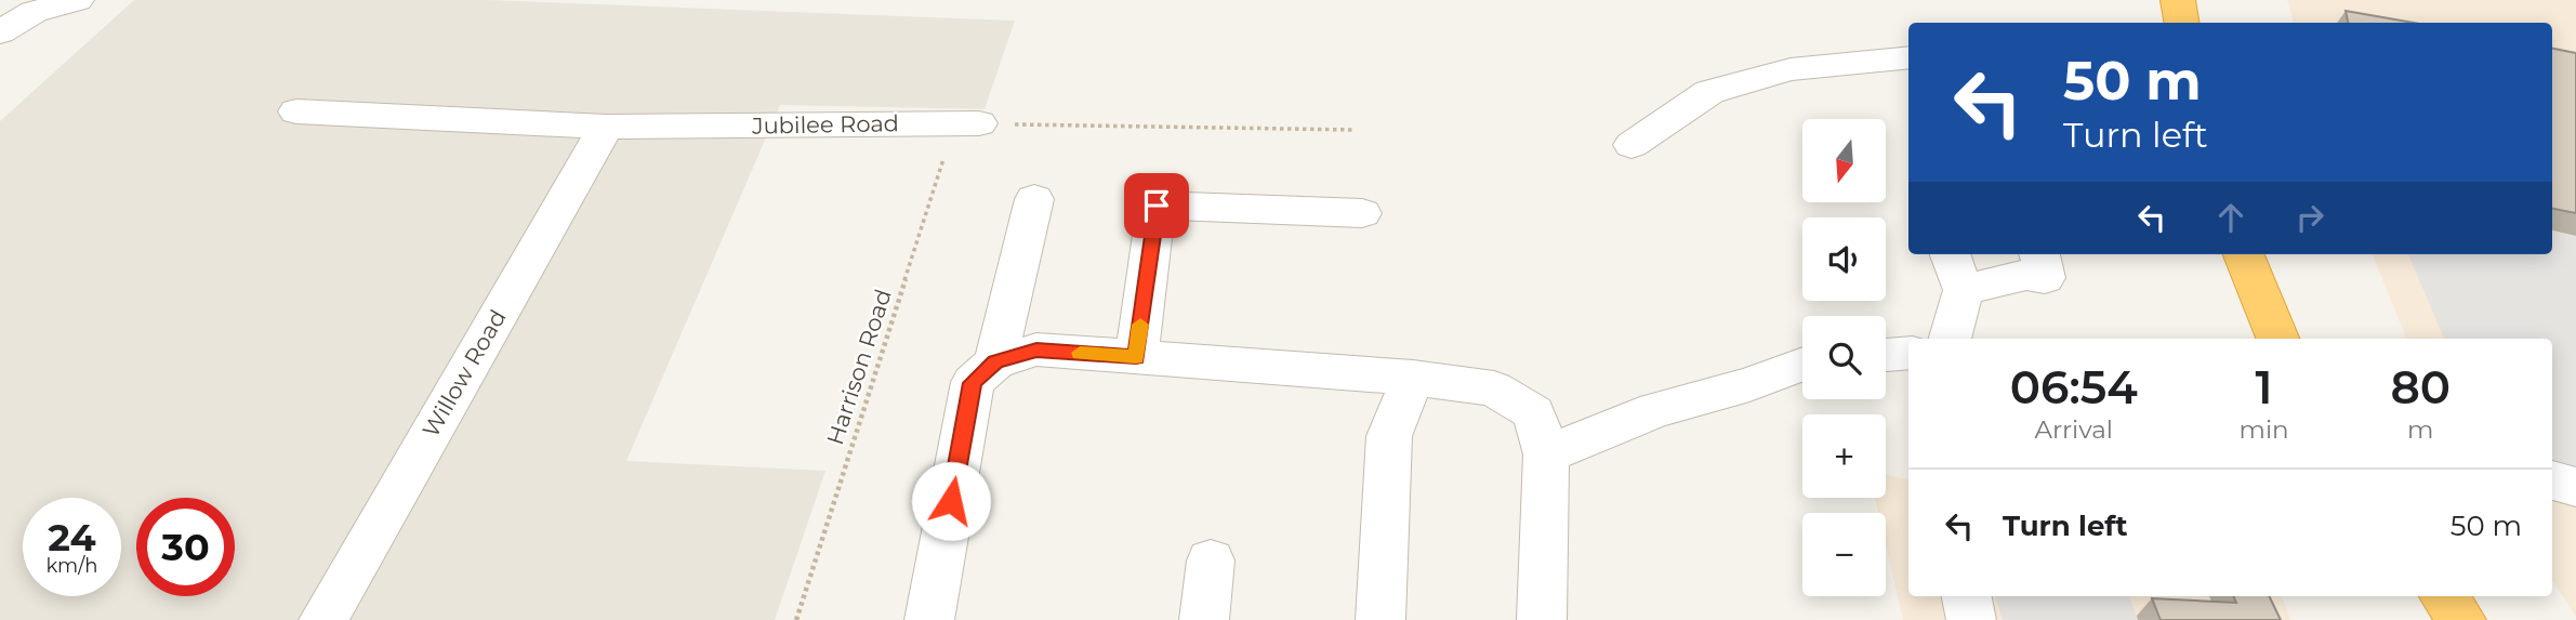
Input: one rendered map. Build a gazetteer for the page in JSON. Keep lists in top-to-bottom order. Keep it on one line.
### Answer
{"streets":{"street":["Jubilee Road","Willow Road"],"path":["Harrison Road"]},"crossings":[["Jubilee Road","Harrison Road"],["Jubilee Road","Willow Road"]],"north":"bottom","page":{"turn":["50 m","Turn left"],"map_buttons":["+","−"],"eta":["06:54","Arrival","1","min","80","m"],"list":[{"name":"Turn left","value":"50 m"}],"speed":"24 km/h","limit":"30"}}
